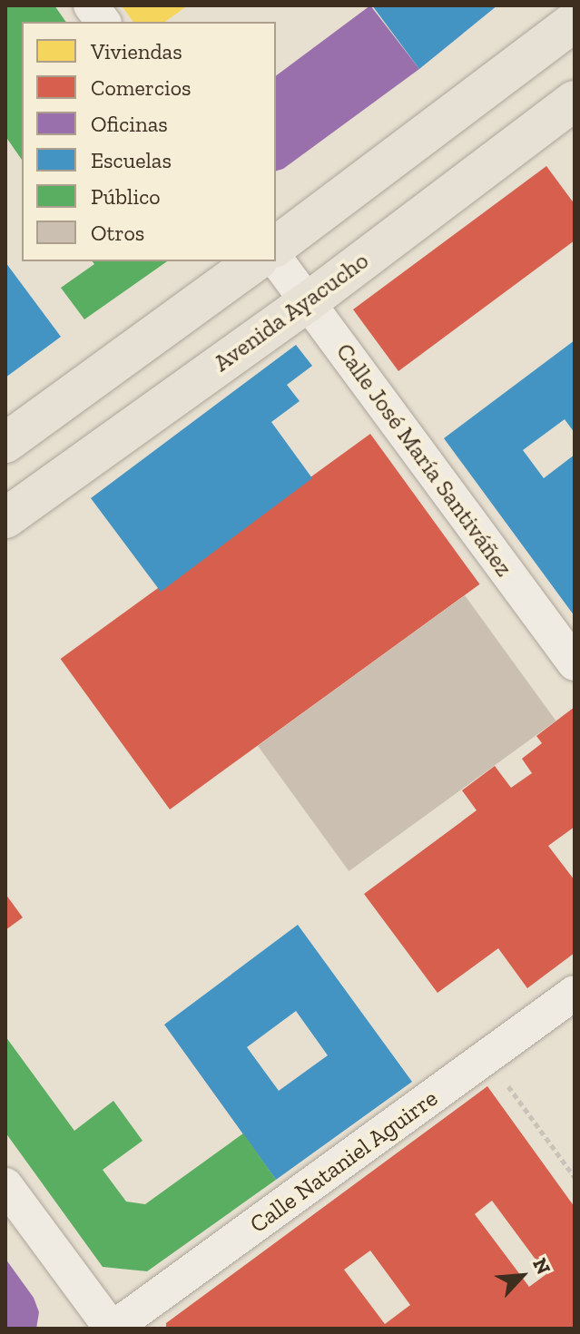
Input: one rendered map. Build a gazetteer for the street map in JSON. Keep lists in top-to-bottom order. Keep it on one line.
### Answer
{"streets":{"main road":["Avenida Ayacucho"],"street":["Calle José María Santiváñez","Calle Nataniel Aguirre"]},"crossings":[["Avenida Ayacucho","Calle José María Santiváñez"]],"legend":["Viviendas","Comercios","Oficinas","Escuelas","Público","Otros"],"north":"top right"}
